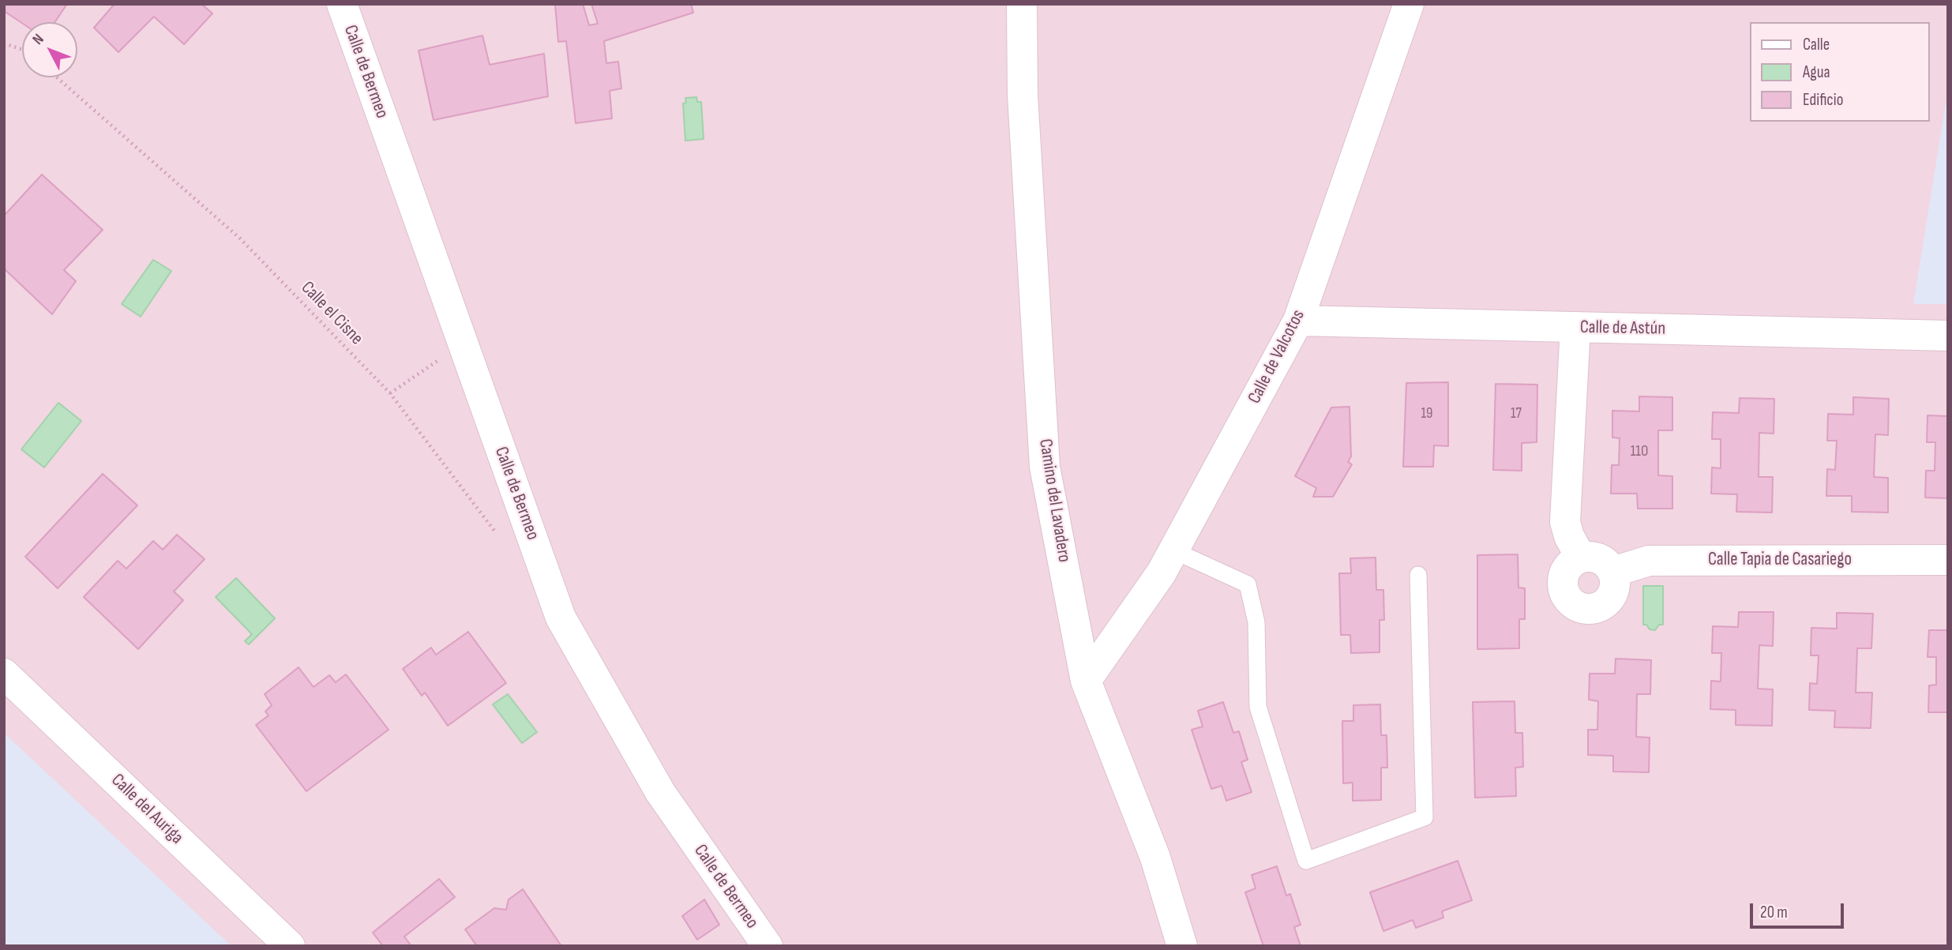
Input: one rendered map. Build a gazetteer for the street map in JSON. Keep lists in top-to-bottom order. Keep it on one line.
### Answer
{"streets":{"street":["Calle de Bermeo","Calle de Astún","Calle de Valcotos","Camino del Lavadero","Calle Tapia de Casariego","Calle del Auriga"],"path":["Calle el Cisne"]},"crossings":[["Calle de Astún","Calle de Valcotos"],["Calle de Valcotos","Camino del Lavadero"]],"house_numbers":["19","17","11O"],"legend":["Calle","Agua","Edificio"],"scale_bar":"20 m","north":"top left"}
